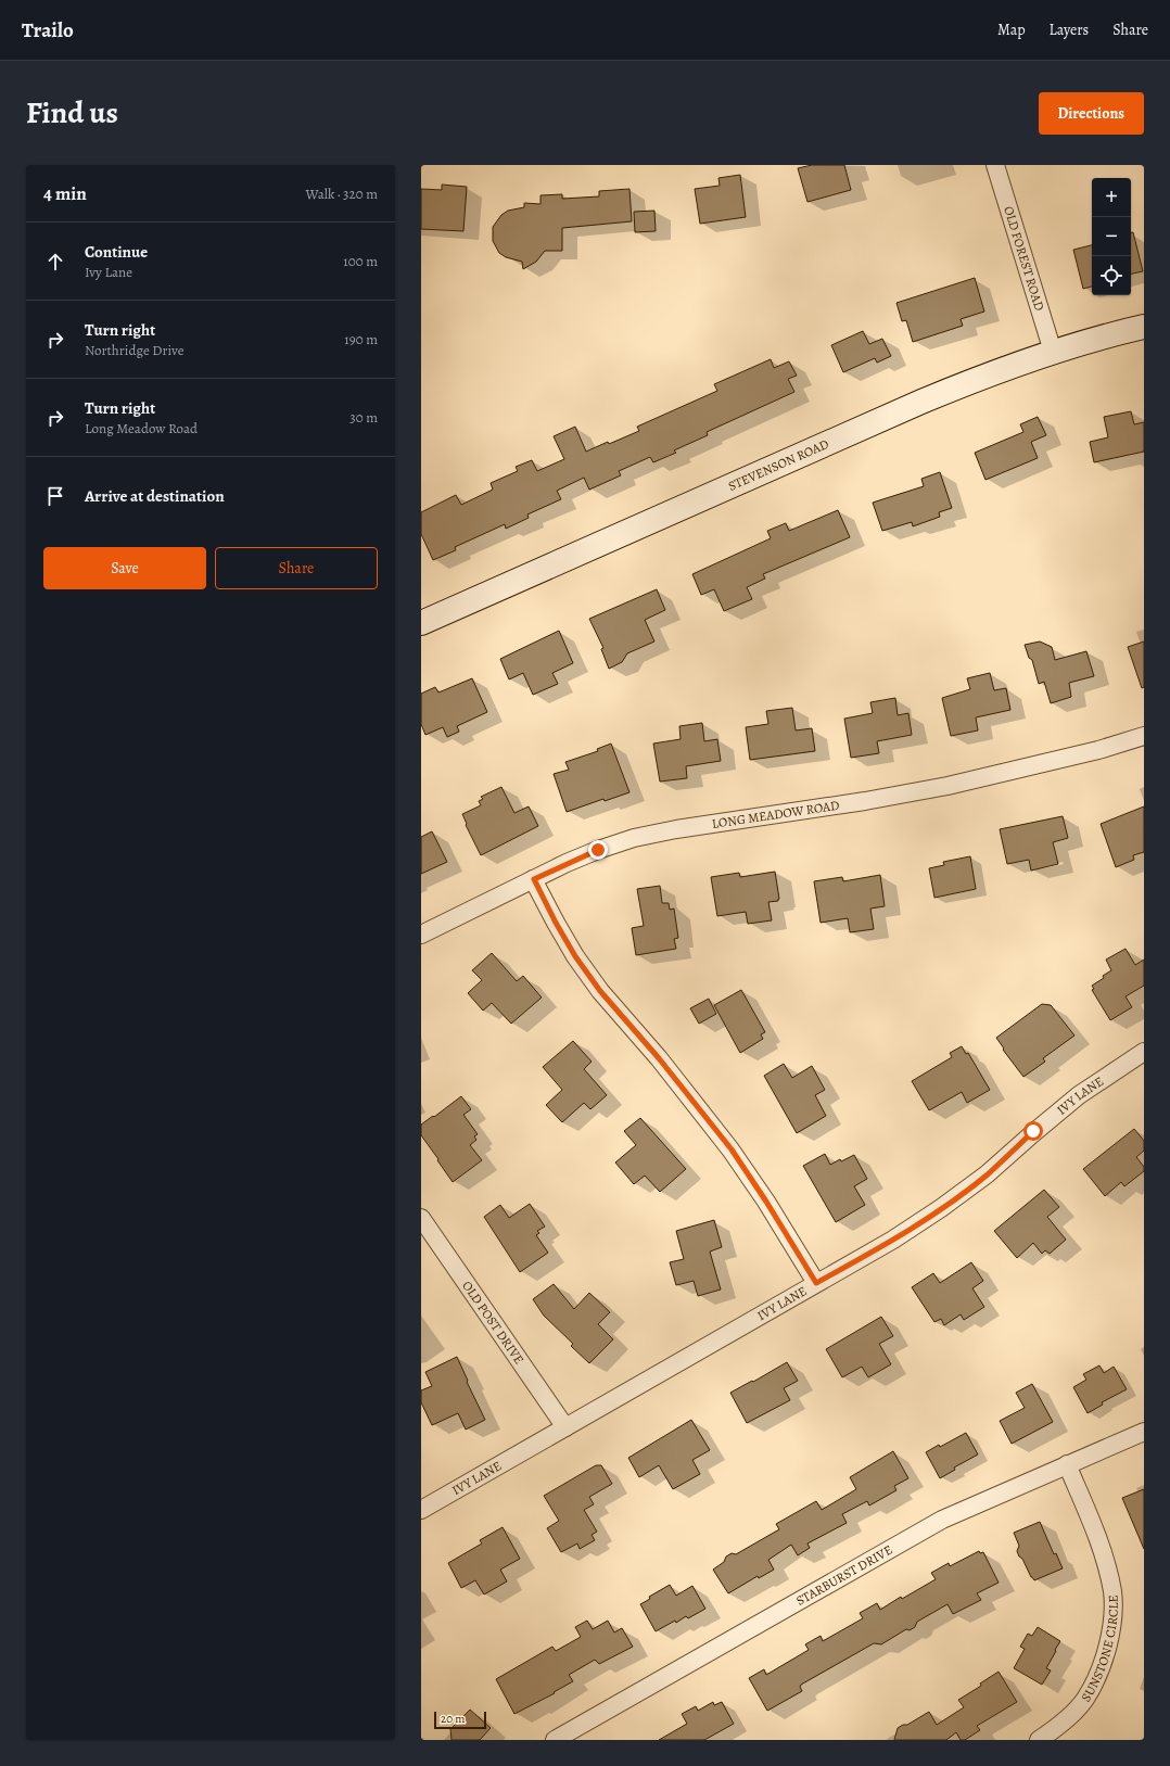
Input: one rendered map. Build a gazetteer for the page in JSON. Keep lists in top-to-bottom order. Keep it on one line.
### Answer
{"streets":{"main road":["STEVENSON ROAD"],"street":["OLD FOREST ROAD","LONG MEADOW ROAD","IVY LANE","OLD POST DRIVE","STARBURST DRIVE","SUNSTONE CIRCLE"]},"crossings":[["OLD FOREST ROAD","STEVENSON ROAD"],["IVY LANE","OLD POST DRIVE"],["STARBURST DRIVE","SUNSTONE CIRCLE"]],"scale_bar":"20 m","page":{"header":"Trailo","nav":["Map","Layers","Share"],"title":"Find us","buttons":["Directions",["Save","Share"]],"heading":["4 min","Walk · 320 m"],"map_buttons":["+","−"],"list":[["Continue","Ivy Lane","100 m"],["Turn right","Northridge Drive","190 m"],["Turn right","Long Meadow Road","30 m"],"Arrive at destination"],"scale":"20 m"}}
